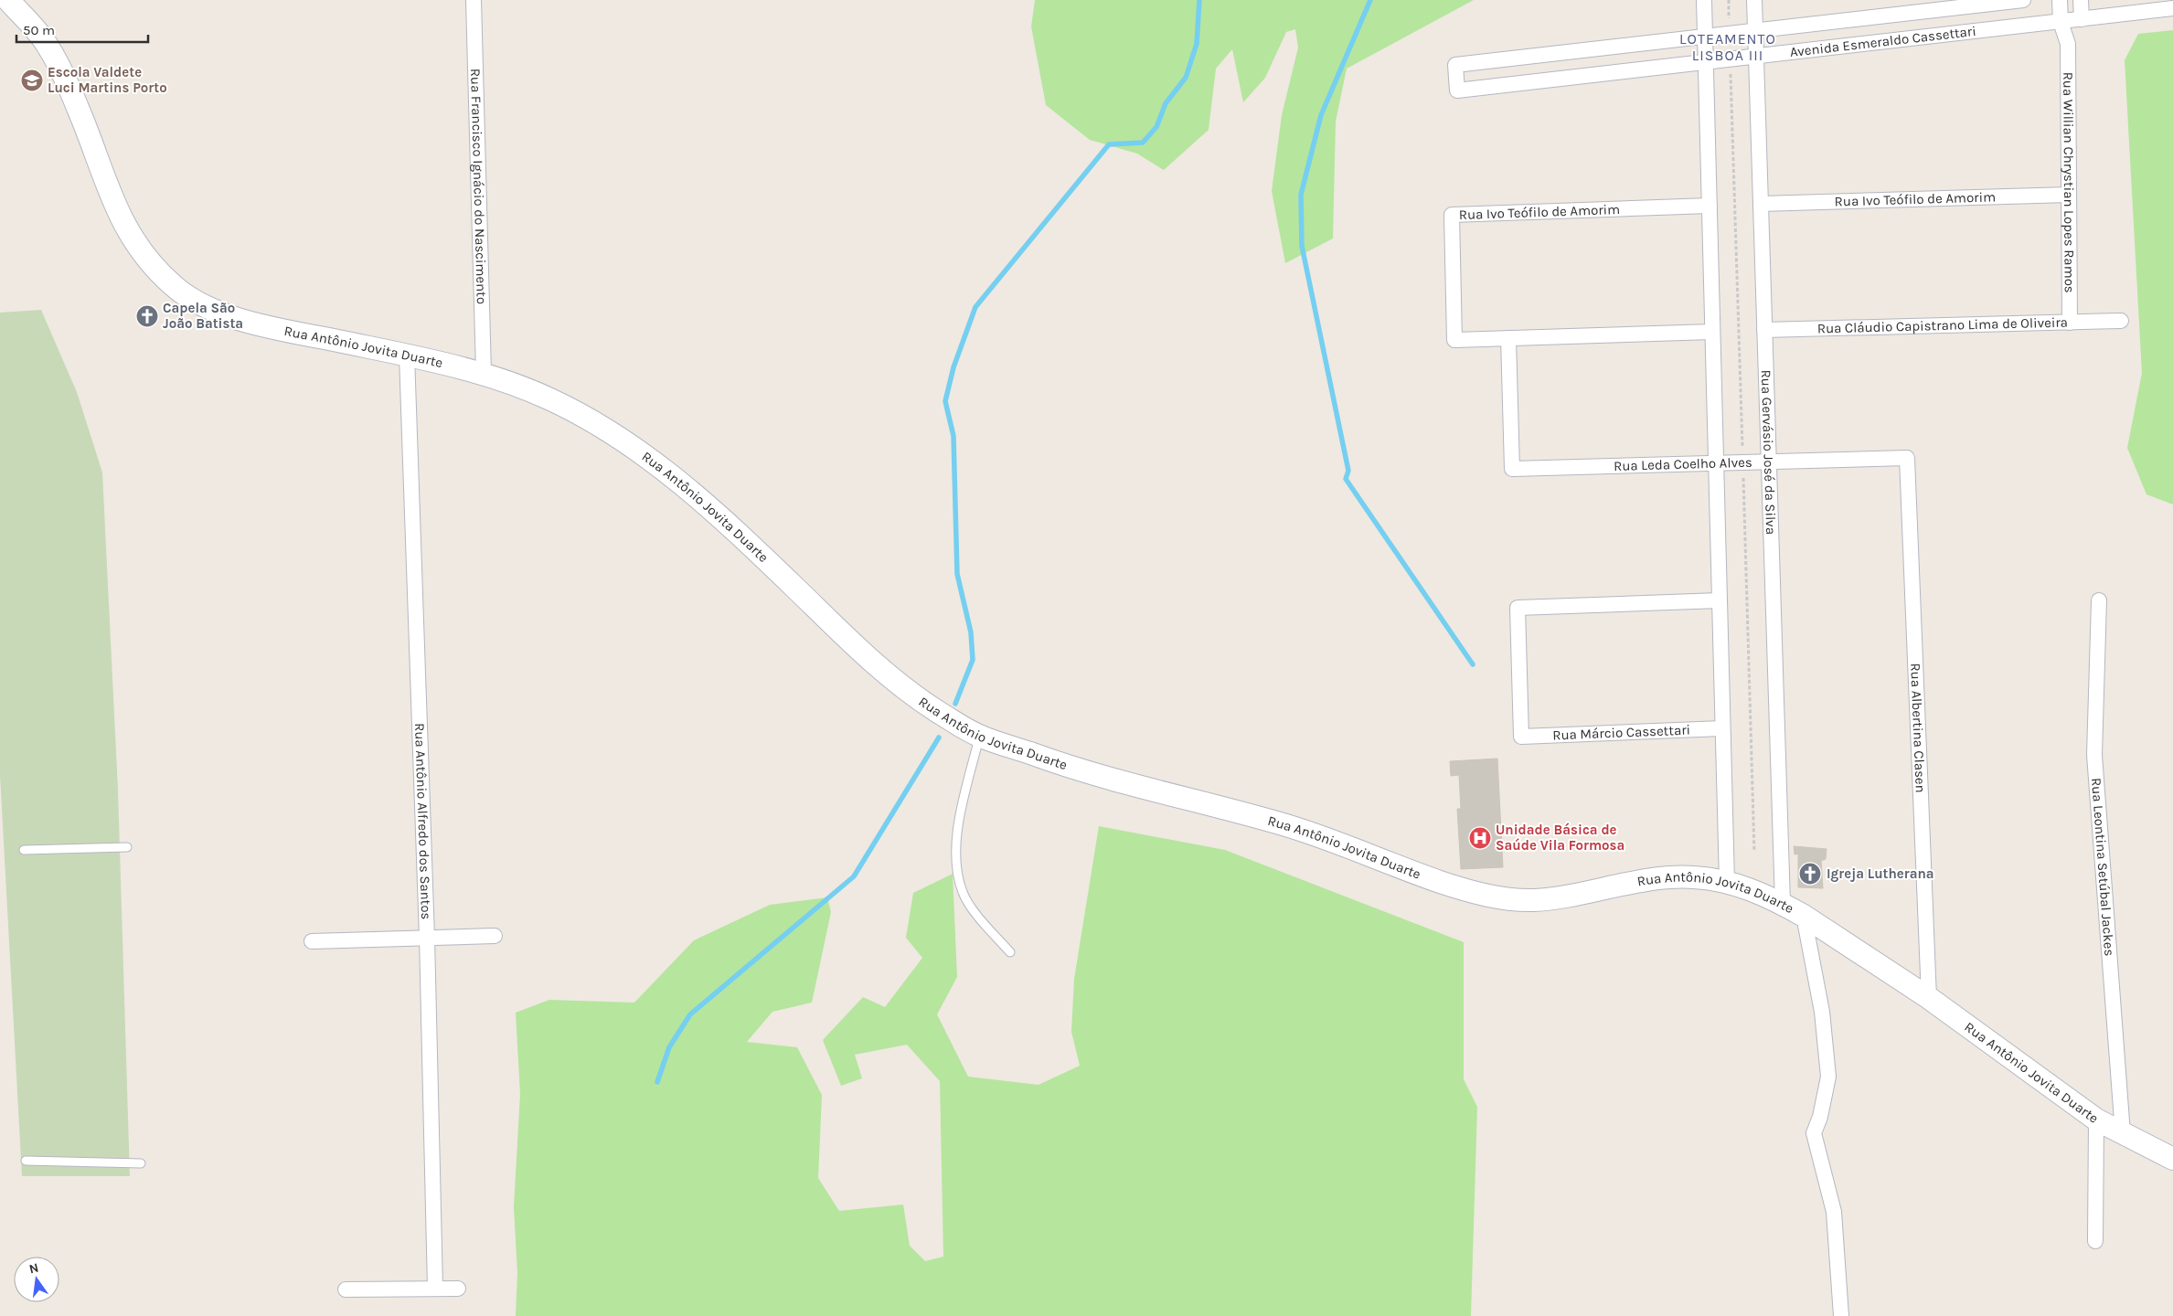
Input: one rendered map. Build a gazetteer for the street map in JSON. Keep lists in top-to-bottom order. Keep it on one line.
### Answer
{"streets":{"main road":["Rua Antônio Jovita Duarte"],"street":["Avenida Esmeraldo Cassettari","Rua Willian Chrystian Lopes Ramos","Rua Francisco Ignácio do Nascimento","Rua Ivo Teófilo de Amorim","Rua Cláudio Capistrano Lima de Oliveira","Rua Gervásio José da Silva","Rua Leda Coelho Alves","Rua Albertina Clasen","Rua Márcio Cassettari","Rua Antônio Alfredo dos Santos","Rua Leontina Setúbal Jackes"]},"crossings":[["Avenida Esmeraldo Cassettari","Rua Willian Chrystian Lopes Ramos"],["Avenida Esmeraldo Cassettari","Rua Gervásio José da Silva"],["Rua Willian Chrystian Lopes Ramos","Rua Ivo Teófilo de Amorim"],["Rua Willian Chrystian Lopes Ramos","Rua Cláudio Capistrano Lima de Oliveira"],["Rua Francisco Ignácio do Nascimento","Rua Antônio Jovita Duarte"],["Rua Ivo Teófilo de Amorim","Rua Gervásio José da Silva"],["Rua Ivo Teófilo de Amorim","Rua Leda Coelho Alves"],["Rua Cláudio Capistrano Lima de Oliveira","Rua Gervásio José da Silva"],["Rua Antônio Jovita Duarte","Rua Gervásio José da Silva"],["Rua Antônio Jovita Duarte","Rua Albertina Clasen"],["Rua Antônio Jovita Duarte","Rua Antônio Alfredo dos Santos"],["Rua Antônio Jovita Duarte","Rua Leontina Setúbal Jackes"],["Rua Gervásio José da Silva","Rua Leda Coelho Alves"],["Rua Leda Coelho Alves","Rua Albertina Clasen"]],"districts":["LOTEAMENTO LISBOA III"],"places":{"school or university":["Escola Valdete Luci Martins Porto"],"church":["Capela São João Batista","Igreja Lutherana"],"hospital":["Unidade Básica de Saúde Vila Formosa"]},"scale_bar":"50 m","north":"top"}
